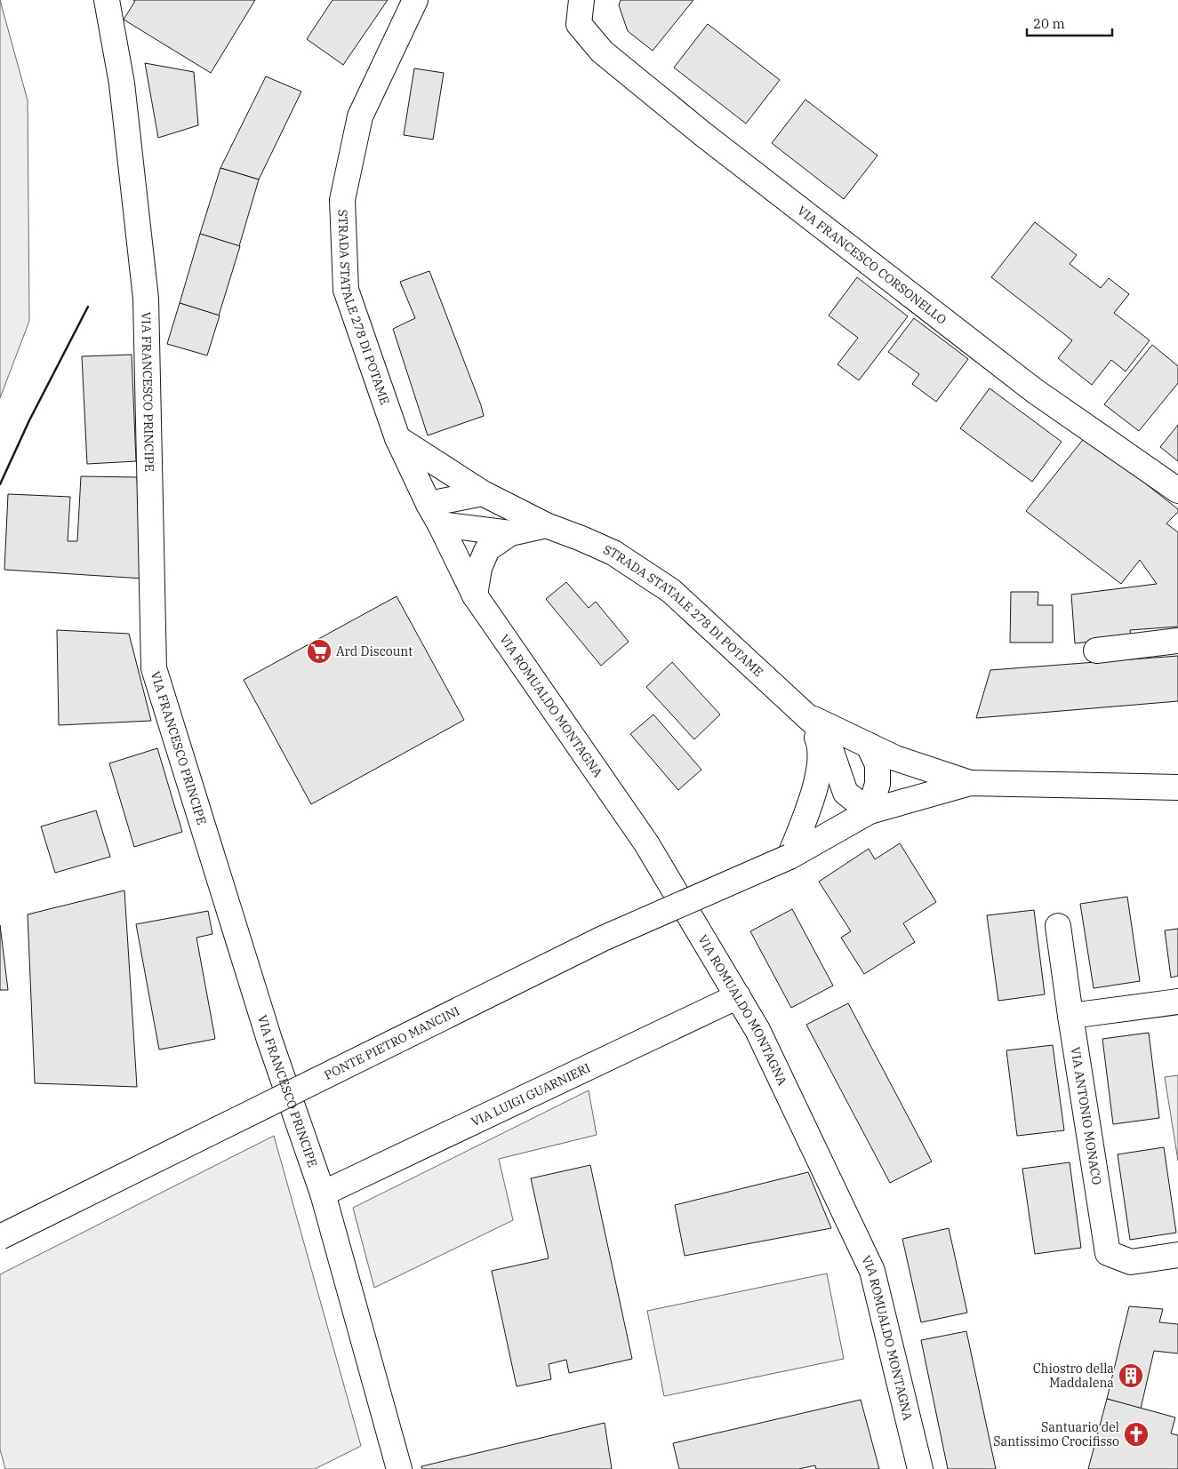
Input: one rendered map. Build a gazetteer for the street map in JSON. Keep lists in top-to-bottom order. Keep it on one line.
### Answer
{"streets":{"street":["VIA FRANCESCO CORSONELLO","STRADA STATALE 278 DI POTAME","VIA FRANCESCO PRINCIPE","VIA ROMUALDO MONTAGNA","PONTE PIETRO MANCINI","VIA LUIGI GUARNIERI","VIA ANTONIO MONACO"]},"crossings":[["STRADA STATALE 278 DI POTAME","VIA ROMUALDO MONTAGNA"],["STRADA STATALE 278 DI POTAME","PONTE PIETRO MANCINI"],["VIA FRANCESCO PRINCIPE","VIA LUIGI GUARNIERI"],["VIA ROMUALDO MONTAGNA","VIA LUIGI GUARNIERI"]],"places":{"supermarket":["Ard Discount"],"building":["Chiostro della Maddalena"],"church":["Santuario del Santissimo Crocifisso"]},"scale_bar":"20 m"}
